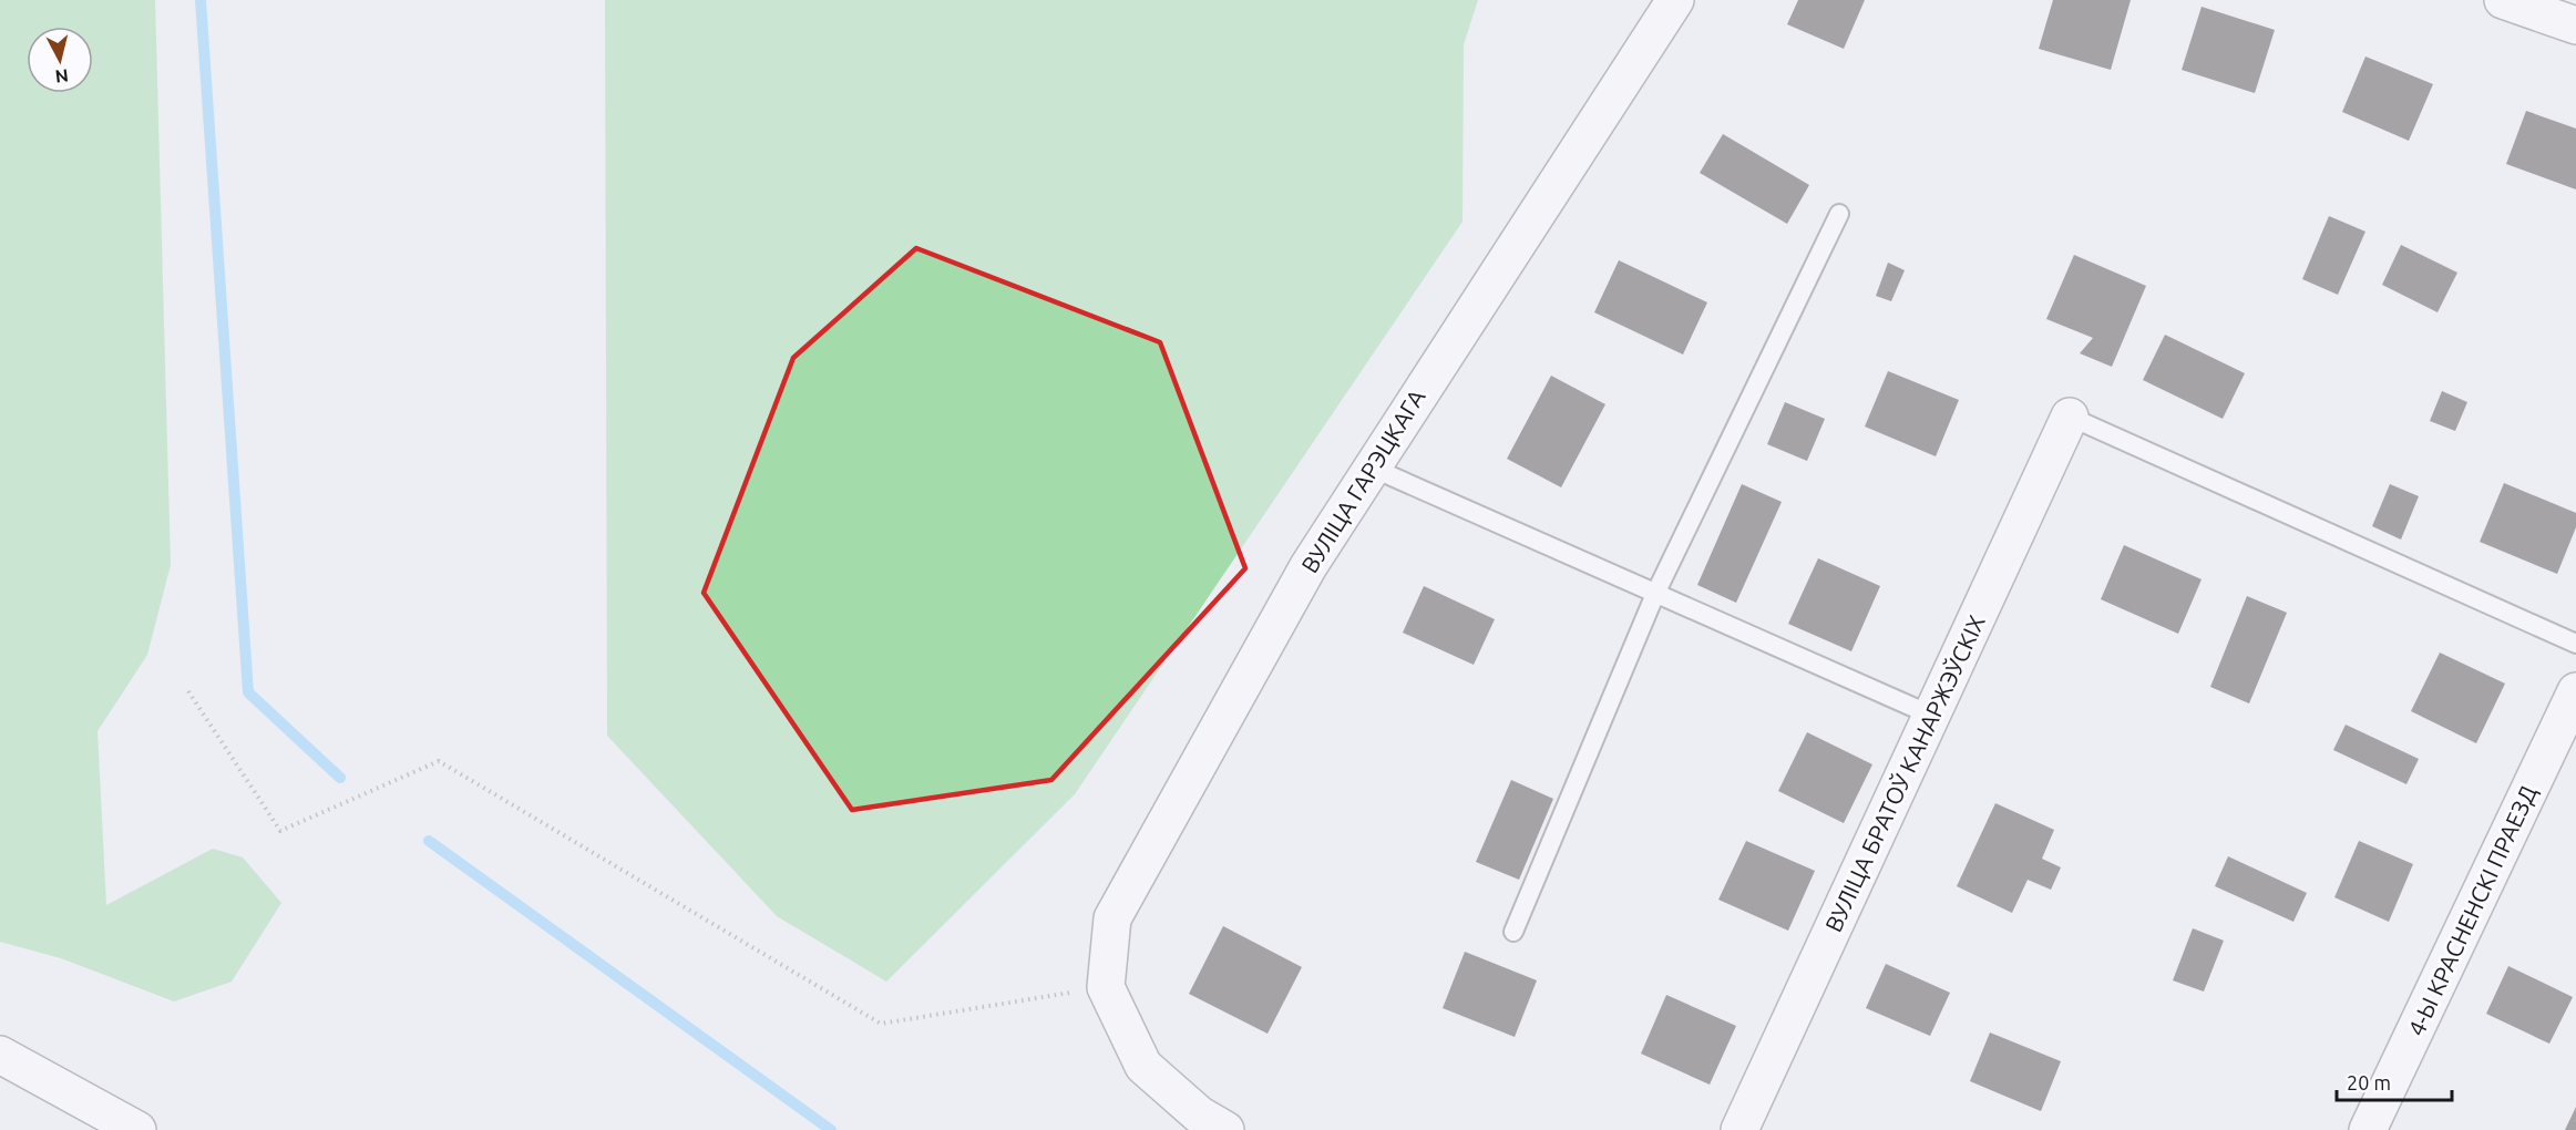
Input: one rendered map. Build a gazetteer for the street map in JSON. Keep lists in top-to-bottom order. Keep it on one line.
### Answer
{"streets":{"street":["ВУЛІЦА ГАРЭЦКАГА","ВУЛІЦА БРАТОЎ КАНАРЖЭЎСКІХ","4-Ы КРАСНЕНСКІ ПРАЕЗД"]},"scale_bar":"20 m","north":"bottom"}
